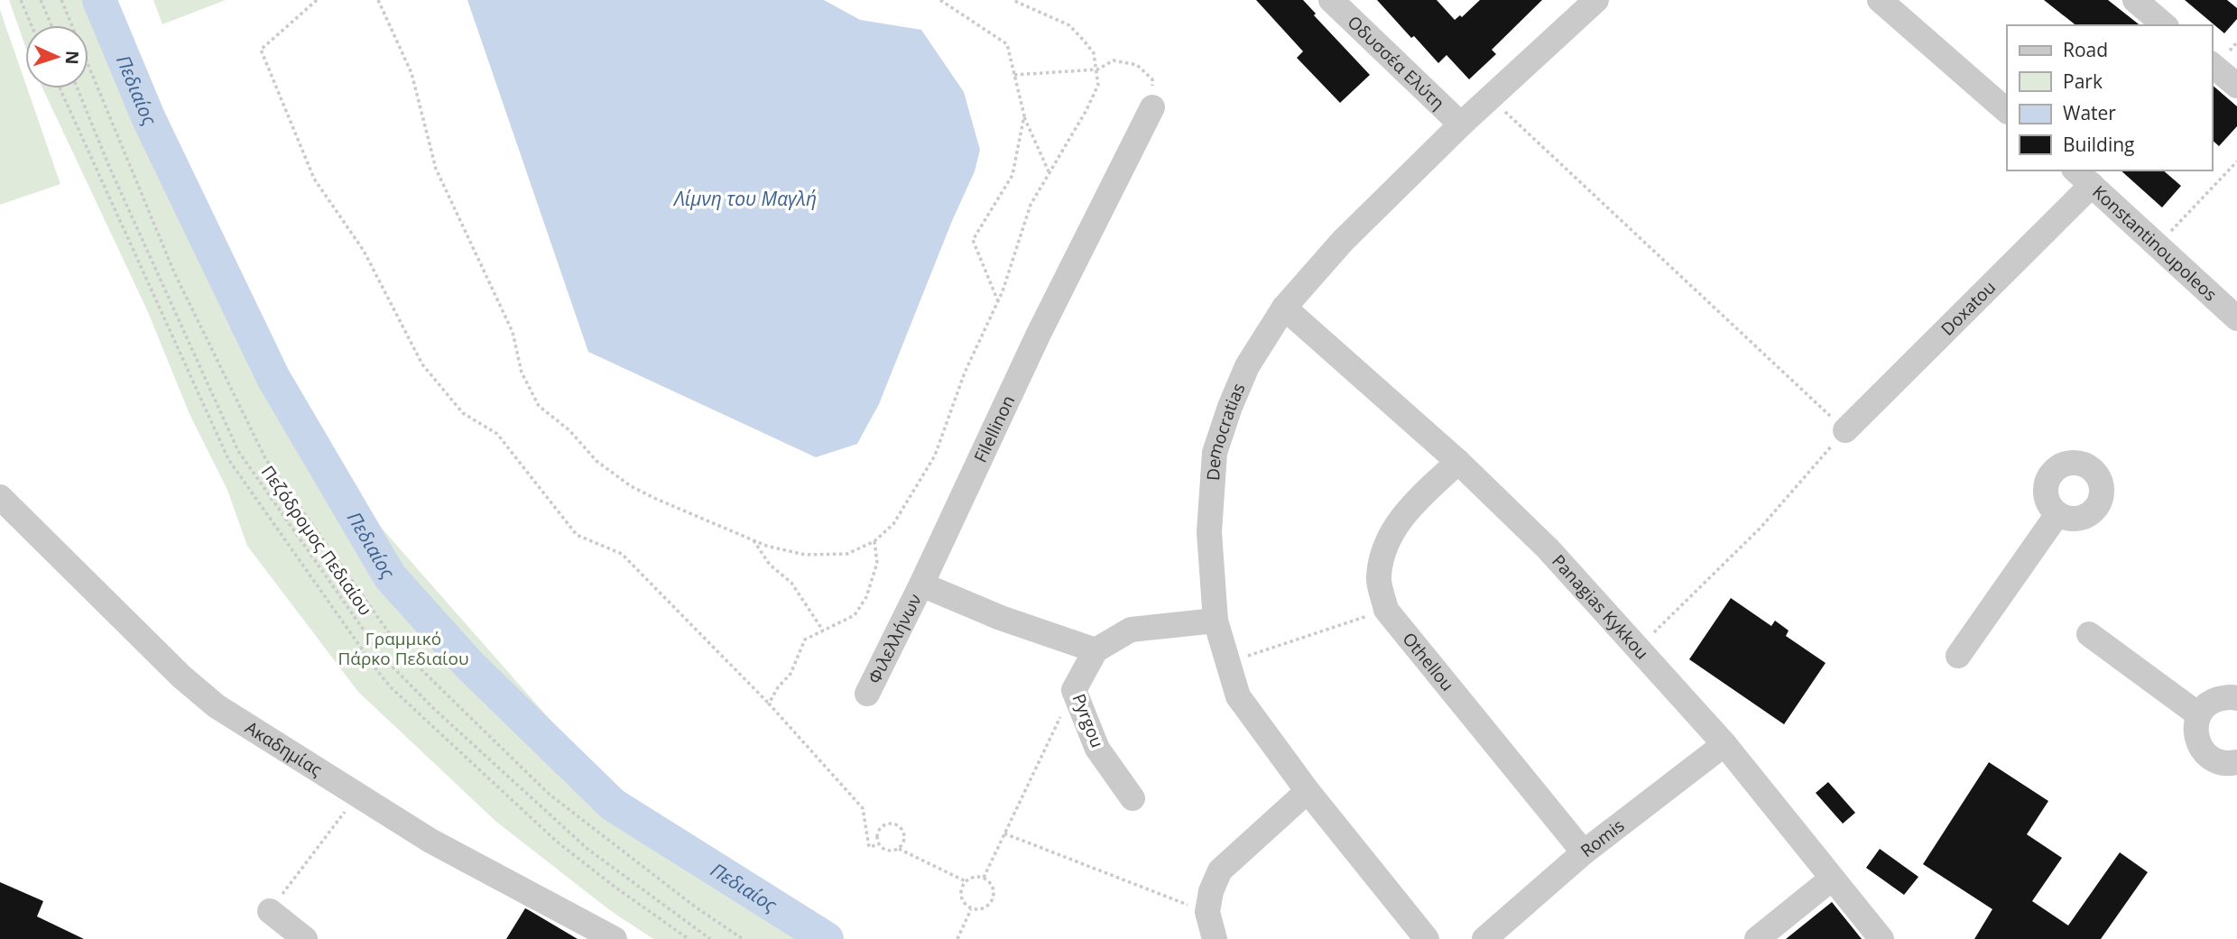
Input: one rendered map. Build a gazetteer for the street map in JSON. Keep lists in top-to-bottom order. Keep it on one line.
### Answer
{"streets":{"street":["Οδυσσέα Ελύτη","Konstantinoupoleos","Doxatou","Filellinon","Democratias","Panagias Kykkou","Φιλελλήνων","Othellou","Pyrgou","Ακαδημίας","Romis"],"path":["Πεζόδρομος Πεδιαίου"]},"crossings":[["Οδυσσέα Ελύτη","Democratias"],["Konstantinoupoleos","Doxatou"],["Filellinon","Φιλελλήνων"],["Democratias","Panagias Kykkou"],["Panagias Kykkou","Othellou"],["Panagias Kykkou","Romis"],["Othellou","Romis"]],"water":["Πεδιαίος","Λίμνη του Μαγλή"],"parks":["Γραμμικό Πάρκο Πεδιαίου"],"legend":["Road","Park","Water","Building"],"north":"right"}
